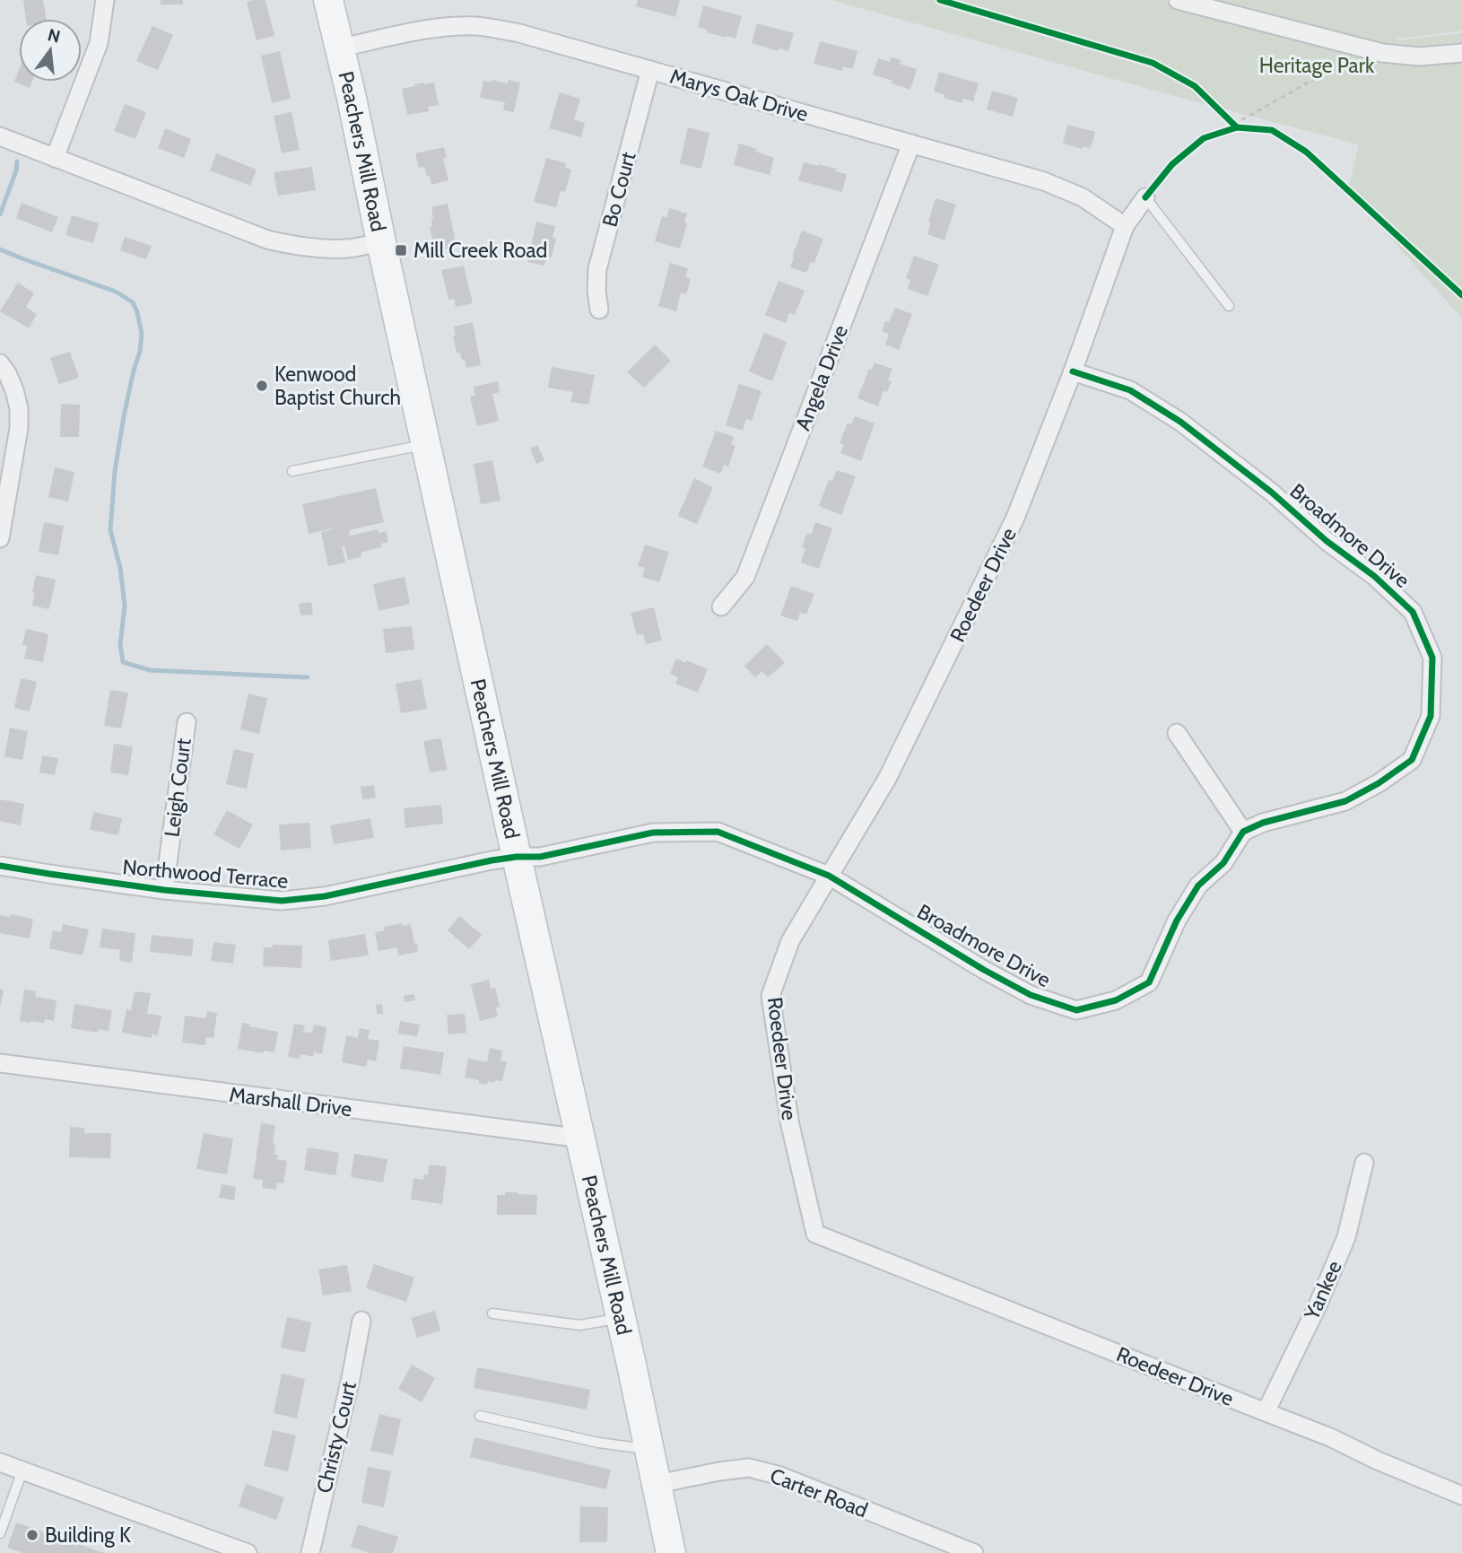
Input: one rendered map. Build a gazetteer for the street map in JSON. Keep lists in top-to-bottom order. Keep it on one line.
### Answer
{"streets":{"main road":["Peachers Mill Road"],"street":["Marys Oak Drive","Bo Court","Angela Drive","Broadmore Drive","Roedeer Drive","Leigh Court","Northwood Terrace","Marshall Drive","Yankee","Christy Court","Carter Road"]},"crossings":[["Marys Oak Drive","Peachers Mill Road"],["Marys Oak Drive","Bo Court"],["Marys Oak Drive","Angela Drive"],["Marys Oak Drive","Roedeer Drive"],["Peachers Mill Road","Broadmore Drive"],["Peachers Mill Road","Northwood Terrace"],["Peachers Mill Road","Marshall Drive"],["Peachers Mill Road","Carter Road"],["Broadmore Drive","Roedeer Drive"],["Broadmore Drive","Northwood Terrace"],["Roedeer Drive","Yankee"],["Leigh Court","Northwood Terrace"]],"parks":["Heritage Park"],"places":{"transit":["Mill Creek Road"],"other":["Kenwood Baptist Church","Building K"]},"north":"top"}
